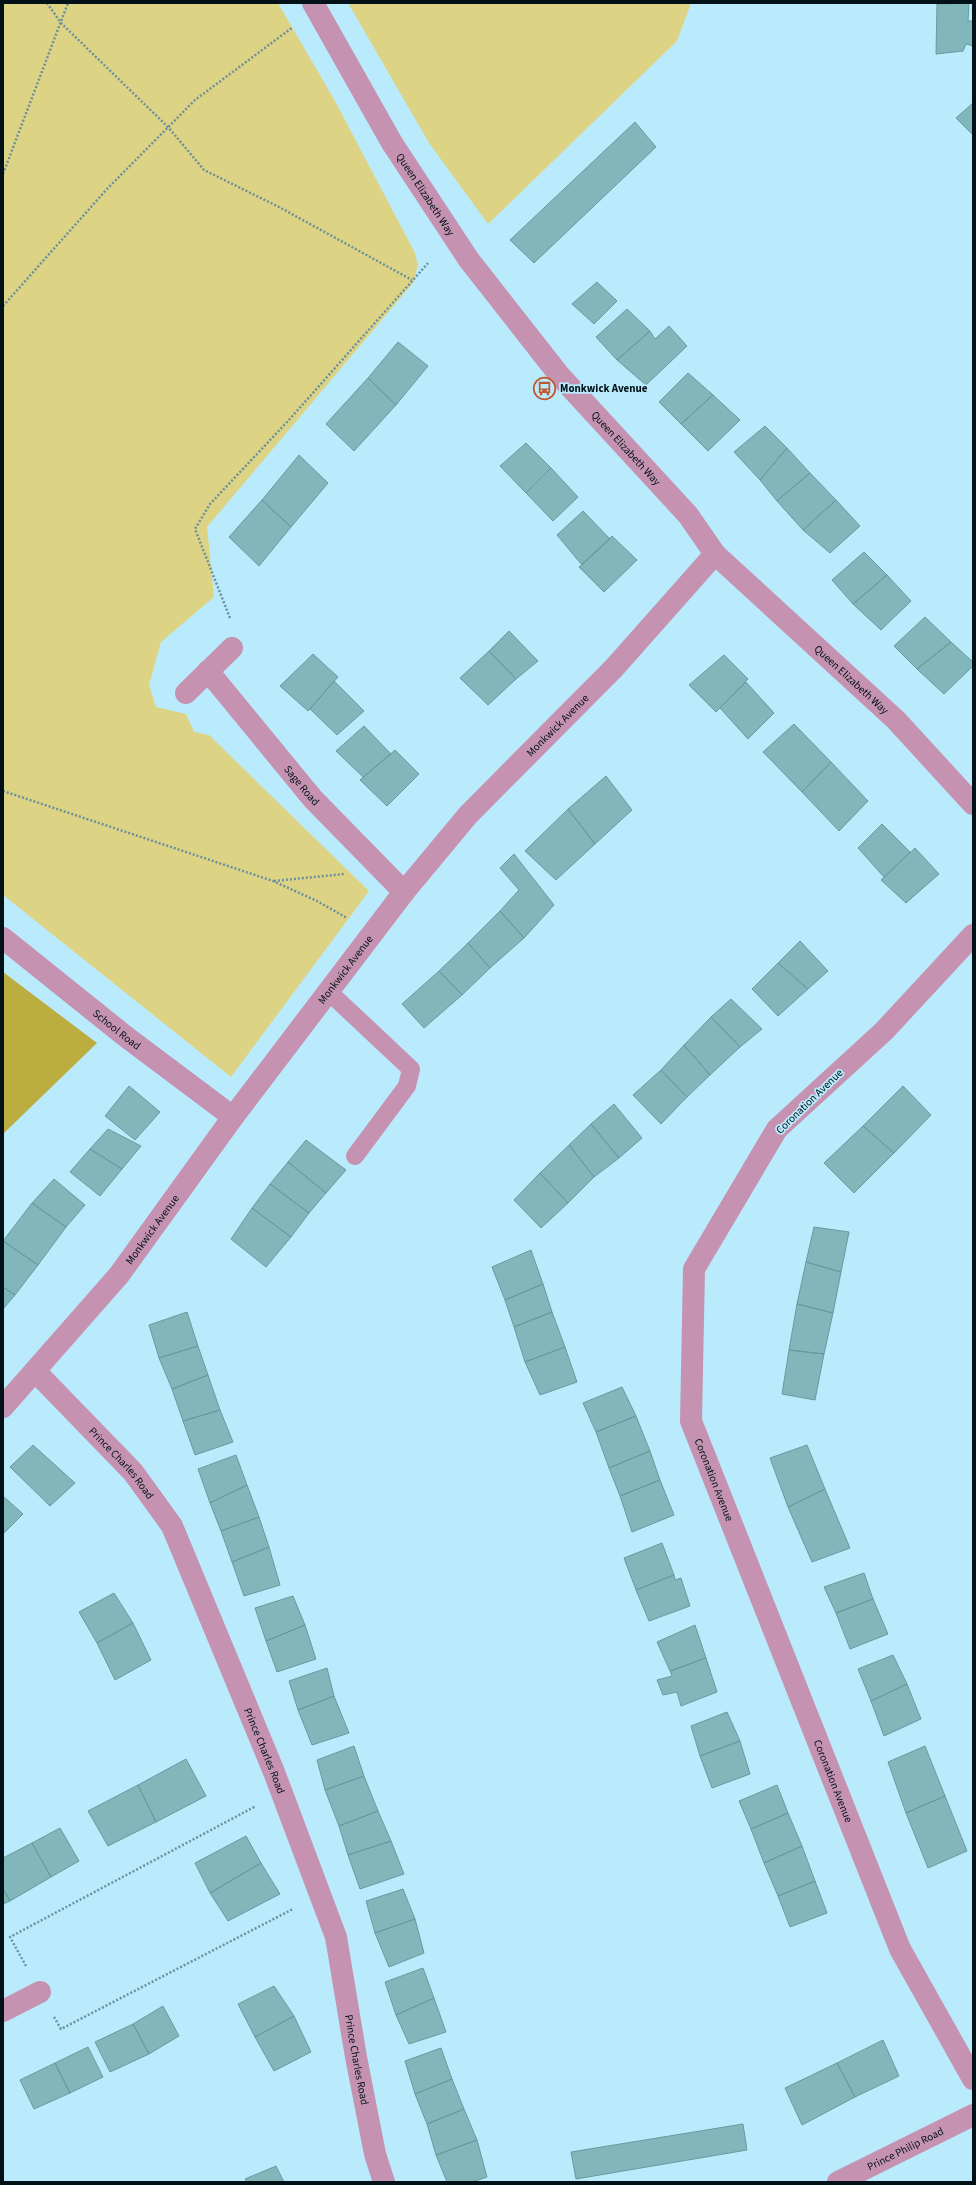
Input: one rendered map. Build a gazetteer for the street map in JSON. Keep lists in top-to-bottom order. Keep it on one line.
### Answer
{"streets":{"street":["Queen Elizabeth Way","Monkwick Avenue","Sage Road","School Road","Coronation Avenue","Prince Charles Road","Prince Philip Road"]},"crossings":[["Queen Elizabeth Way","Monkwick Avenue"],["Monkwick Avenue","Sage Road"],["Monkwick Avenue","School Road"],["Monkwick Avenue","Prince Charles Road"]],"places":{"bus stop":["Monkwick Avenue"]}}
